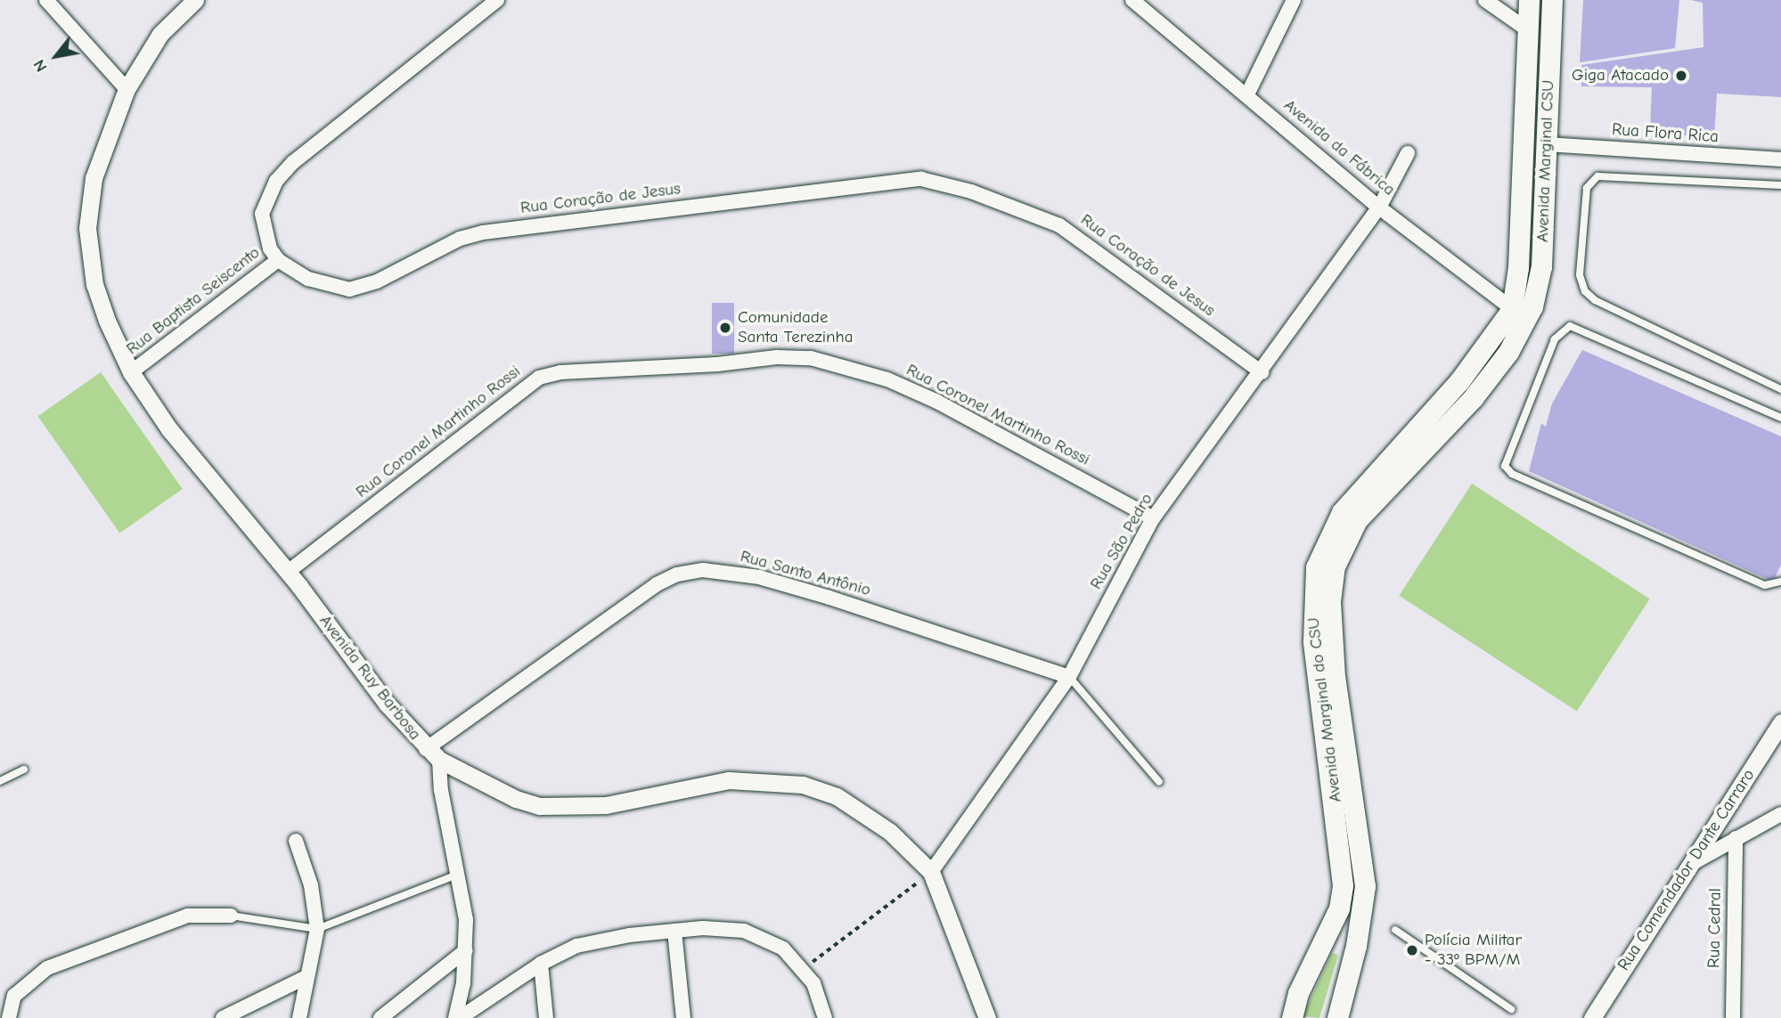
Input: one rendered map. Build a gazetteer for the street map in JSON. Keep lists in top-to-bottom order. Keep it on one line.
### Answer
{"streets":{"main road":["Avenida Marginal CSU","Avenida Marginal do CSU"],"street":["Rua Flora Rica","Avenida da Fábrica","Rua Coração de Jesus","Rua Baptista Seiscento","Rua Coronel Martinho Rossi","Rua São Pedro","Rua Santo Antônio","Avenida Ruy Barbosa","Rua Comendador Dante Carraro","Rua Cedral"]},"crossings":[["Rua Flora Rica","Avenida Marginal CSU"],["Avenida da Fábrica","Avenida Marginal CSU"],["Avenida da Fábrica","Rua São Pedro"],["Avenida da Fábrica","Avenida Marginal do CSU"],["Avenida Marginal CSU","Avenida Marginal do CSU"],["Rua Coração de Jesus","Rua Baptista Seiscento"],["Rua Coração de Jesus","Rua São Pedro"],["Rua Baptista Seiscento","Avenida Ruy Barbosa"],["Rua Coronel Martinho Rossi","Rua São Pedro"],["Rua Coronel Martinho Rossi","Avenida Ruy Barbosa"],["Rua São Pedro","Rua Santo Antônio"],["Rua São Pedro","Avenida Ruy Barbosa"],["Rua Santo Antônio","Avenida Ruy Barbosa"]],"places":["Giga Atacado","Comunidade Santa Terezinha","Polícia Militar - 33º BPM/M"],"north":"bottom left"}
